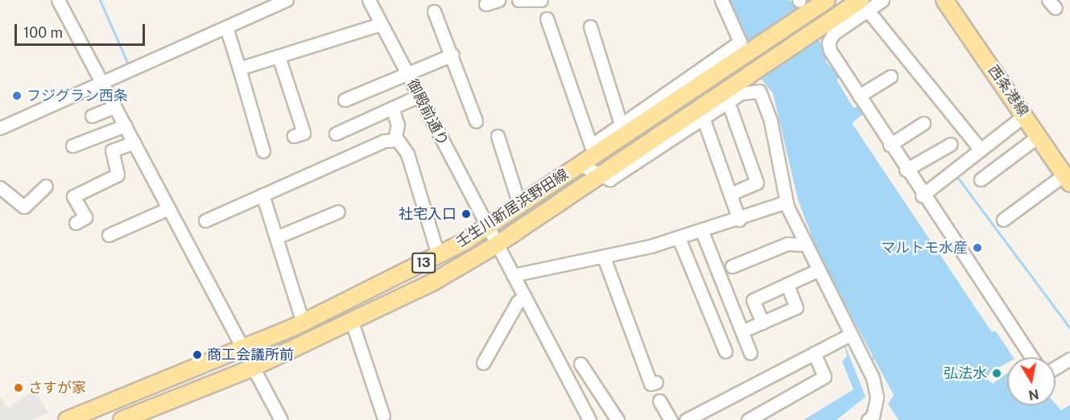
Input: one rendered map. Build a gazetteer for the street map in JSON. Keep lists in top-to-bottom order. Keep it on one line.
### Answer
{"streets":{"main road":["西条港線","壬生川新居浜野田線","13"],"street":["御殿前通り"]},"crossings":[["御殿前通り","壬生川新居浜野田線"]],"places":["フジグラン西条","社宅入口","マルトモ水産","商工会議所前","弘法水","さすが家"],"scale_bar":"100 m","north":"bottom"}
